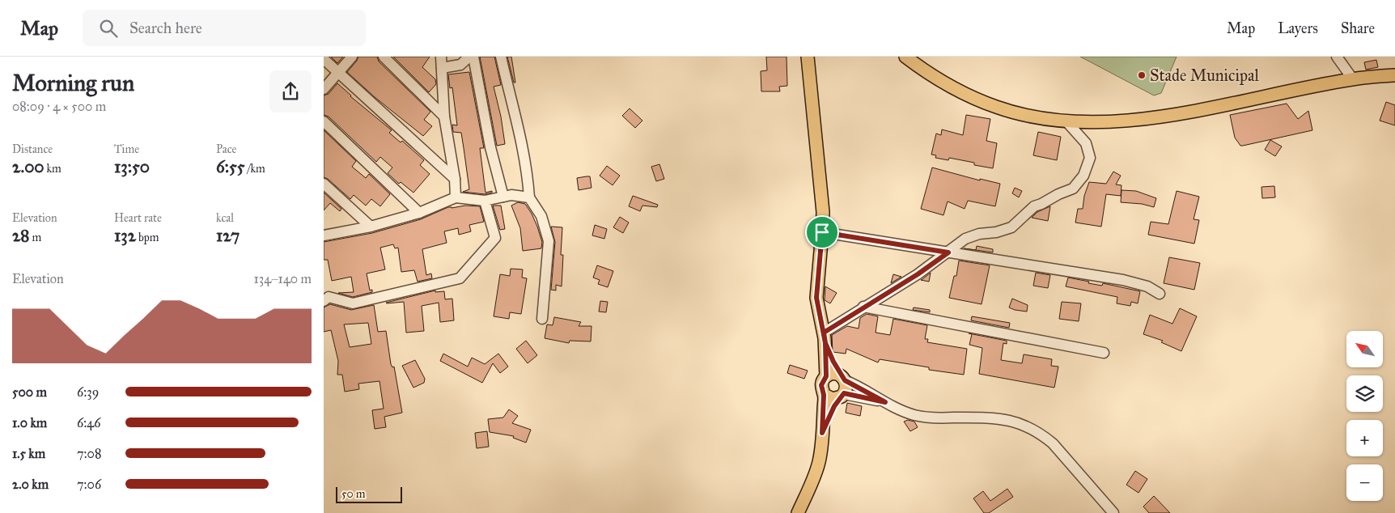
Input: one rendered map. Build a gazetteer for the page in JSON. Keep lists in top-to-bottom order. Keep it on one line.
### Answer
{"places":["Stade Municipal"],"scale_bar":"50 m","north":"top left","page":{"header":"Map","search":"Search here","nav":["Map","Layers","Share"],"heading":["Morning run","08:09 · 4 × 500 m"],"stats":[["Distance","2.00 km"],["Time","13:50"],["Pace","6:55 /km"],["Elevation","28 m"],["Heart rate","132 bpm"],["kcal","127"]],"chart":["Elevation","134–140 m"],"map_buttons":["+","−"],"list":[{"name":"500 m","note":"6:39"},{"name":"1.0 km","note":"6:46"},{"name":"1.5 km","note":"7:08"},{"name":"2.0 km","note":"7:06"}],"scale":"50 m"}}
